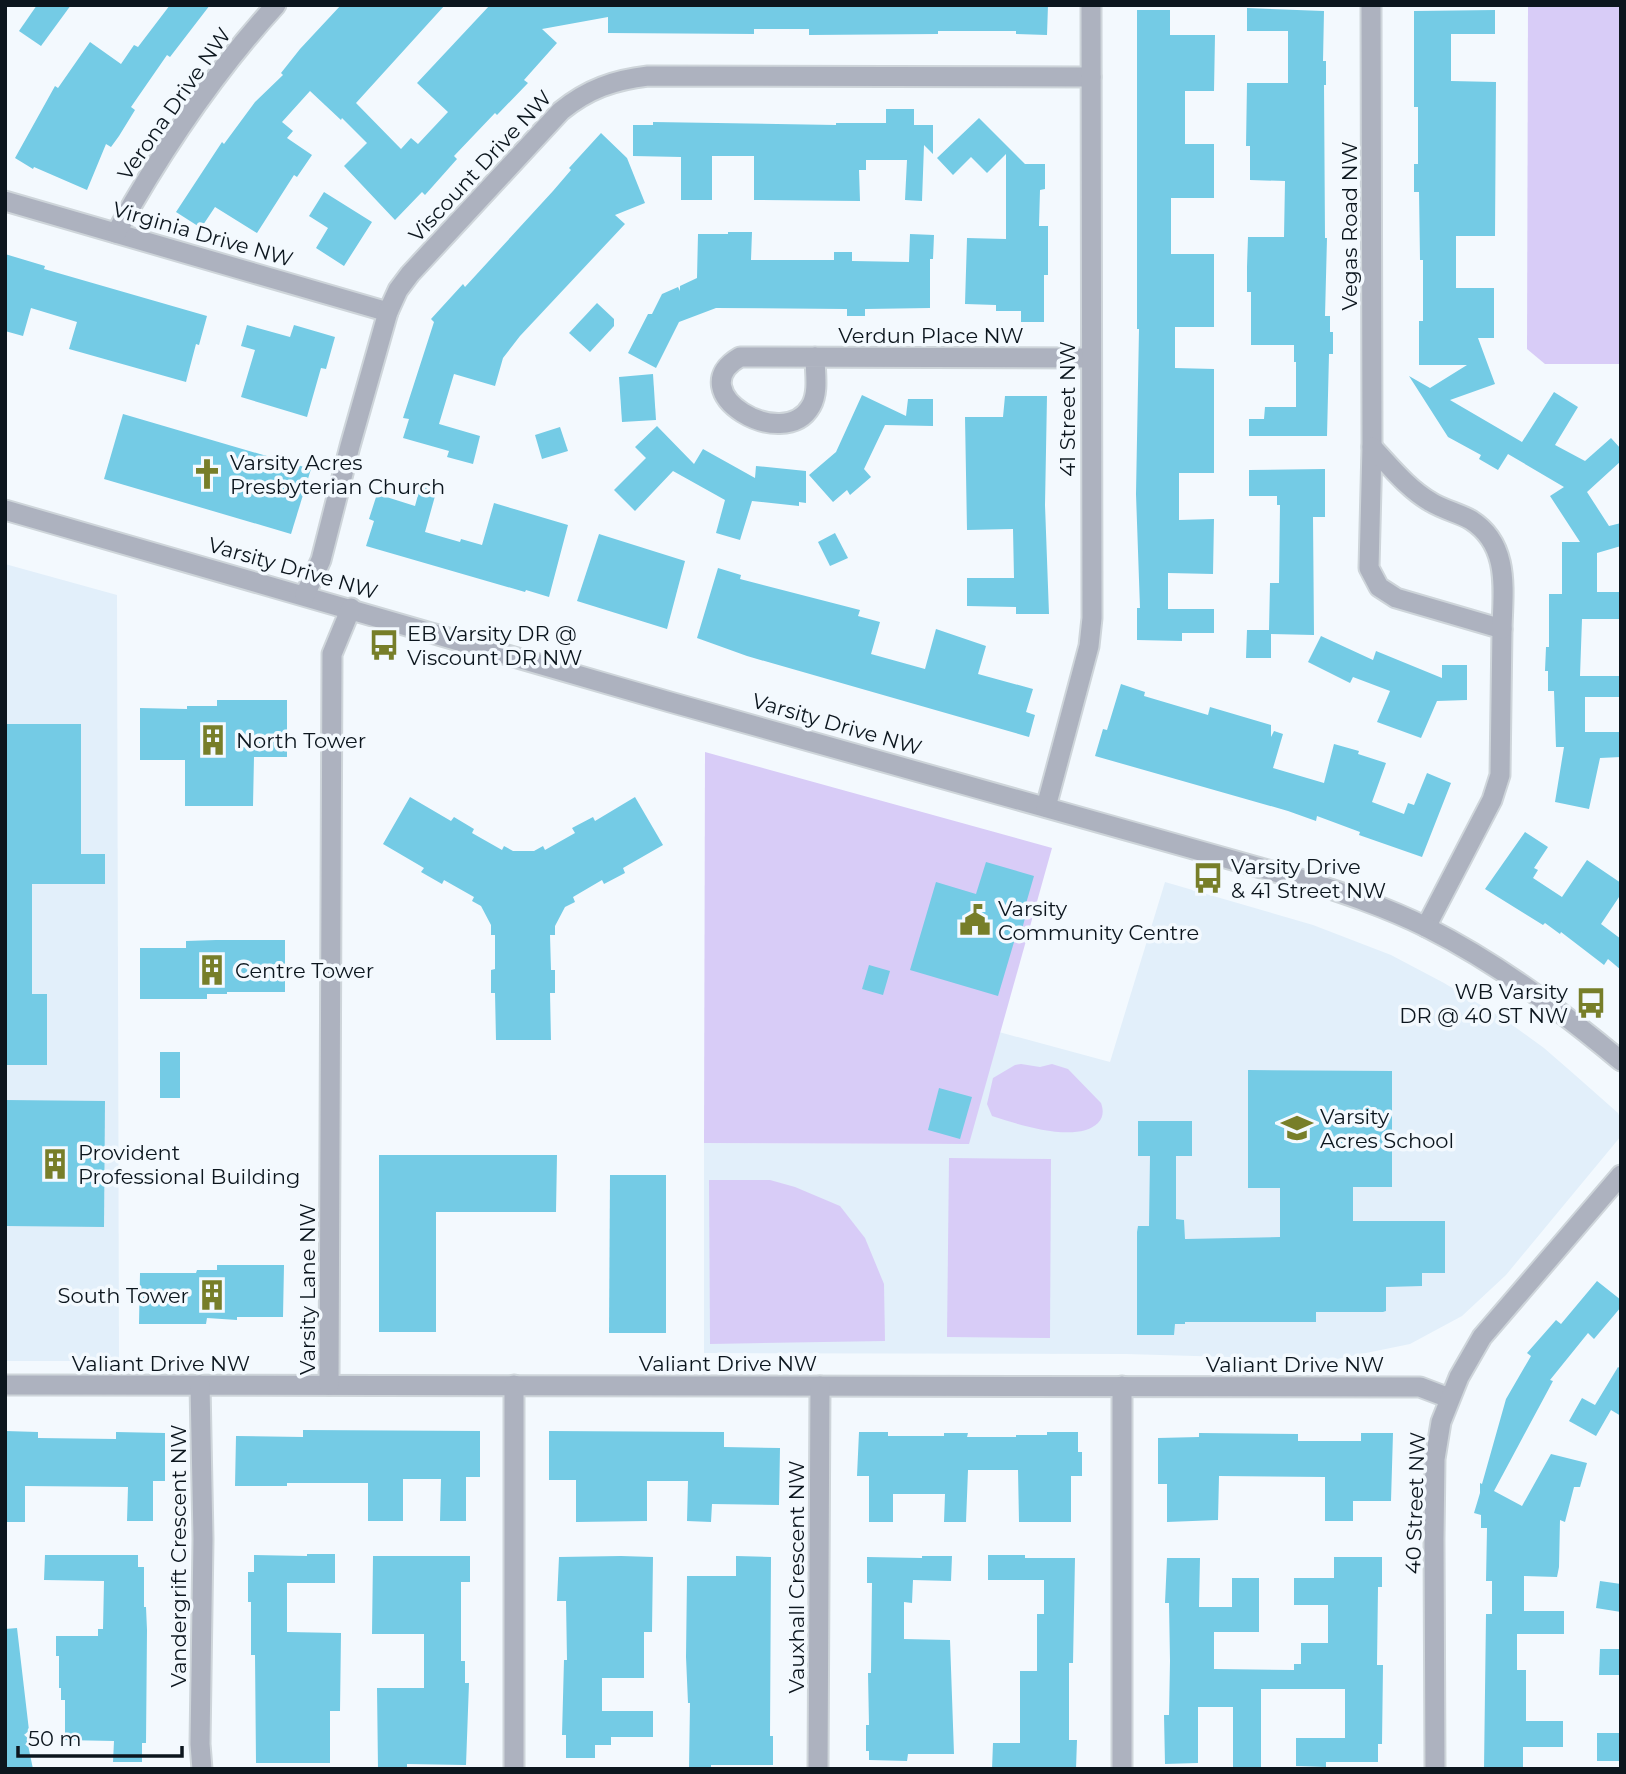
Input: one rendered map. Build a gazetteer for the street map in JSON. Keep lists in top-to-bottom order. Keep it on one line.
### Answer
{"streets":{"street":["Verona Drive NW","Viscount Drive NW","Vegas Road NW","Virginia Drive NW","Verdun Place NW","41 Street NW","Varsity Drive NW","Varsity Lane NW","Valiant Drive NW","40 Street NW","Vandergrift Crescent NW","Vauxhall Crescent NW"]},"crossings":[["Verona Drive NW","Virginia Drive NW"],["Viscount Drive NW","Virginia Drive NW"],["Viscount Drive NW","41 Street NW"],["Viscount Drive NW","Varsity Drive NW"],["Verdun Place NW","41 Street NW"],["41 Street NW","Varsity Drive NW"],["Varsity Drive NW","Varsity Lane NW"],["Varsity Lane NW","Valiant Drive NW"],["Valiant Drive NW","40 Street NW"],["Valiant Drive NW","Vandergrift Crescent NW"],["Valiant Drive NW","Vauxhall Crescent NW"]],"places":{"church":["Varsity Acres Presbyterian Church"],"bus stop":["EB Varsity DR @ Viscount DR NW","Varsity Drive & 41 Street NW","WB Varsity DR @ 40 ST NW"],"building":["North Tower","Centre Tower","Provident Professional Building","South Tower"],"public building":["Varsity Community Centre"],"school or university":["Varsity Acres School"]},"scale_bar":"50 m"}
